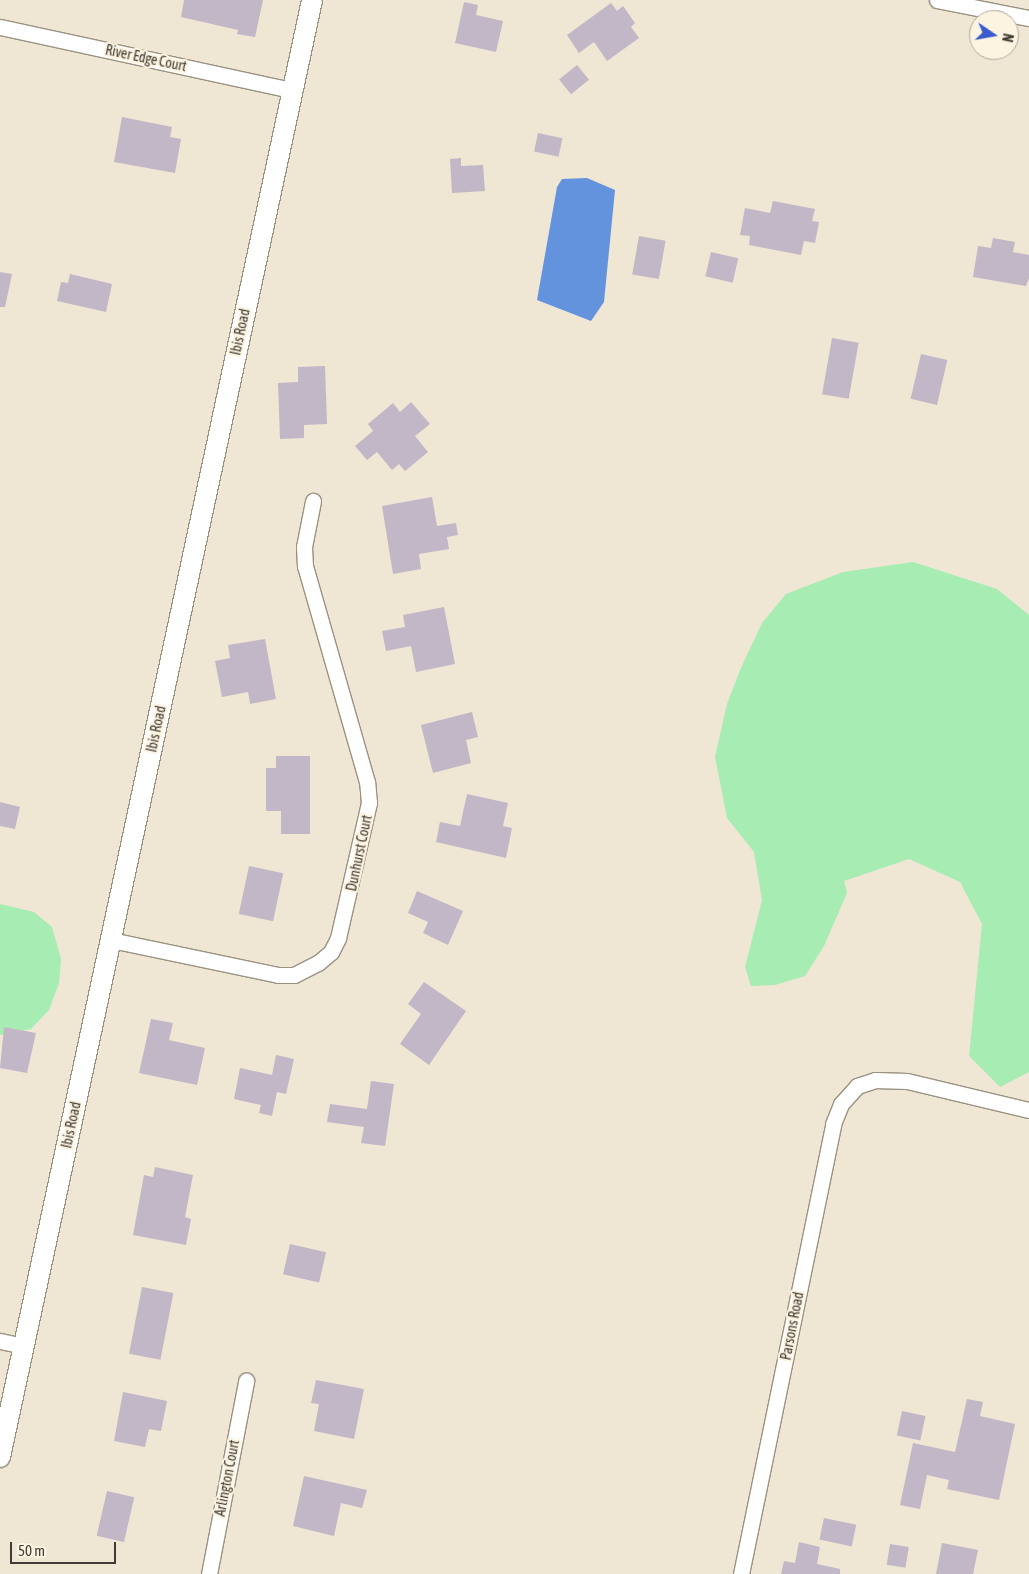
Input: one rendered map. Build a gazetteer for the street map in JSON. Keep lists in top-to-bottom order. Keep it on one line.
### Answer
{"streets":{"street":["River Edge Court","Ibis Road","Dunhurst Court","Parsons Road","Arlington Court"]},"crossings":[["River Edge Court","Ibis Road"],["Ibis Road","Dunhurst Court"]],"scale_bar":"50 m","north":"right"}
